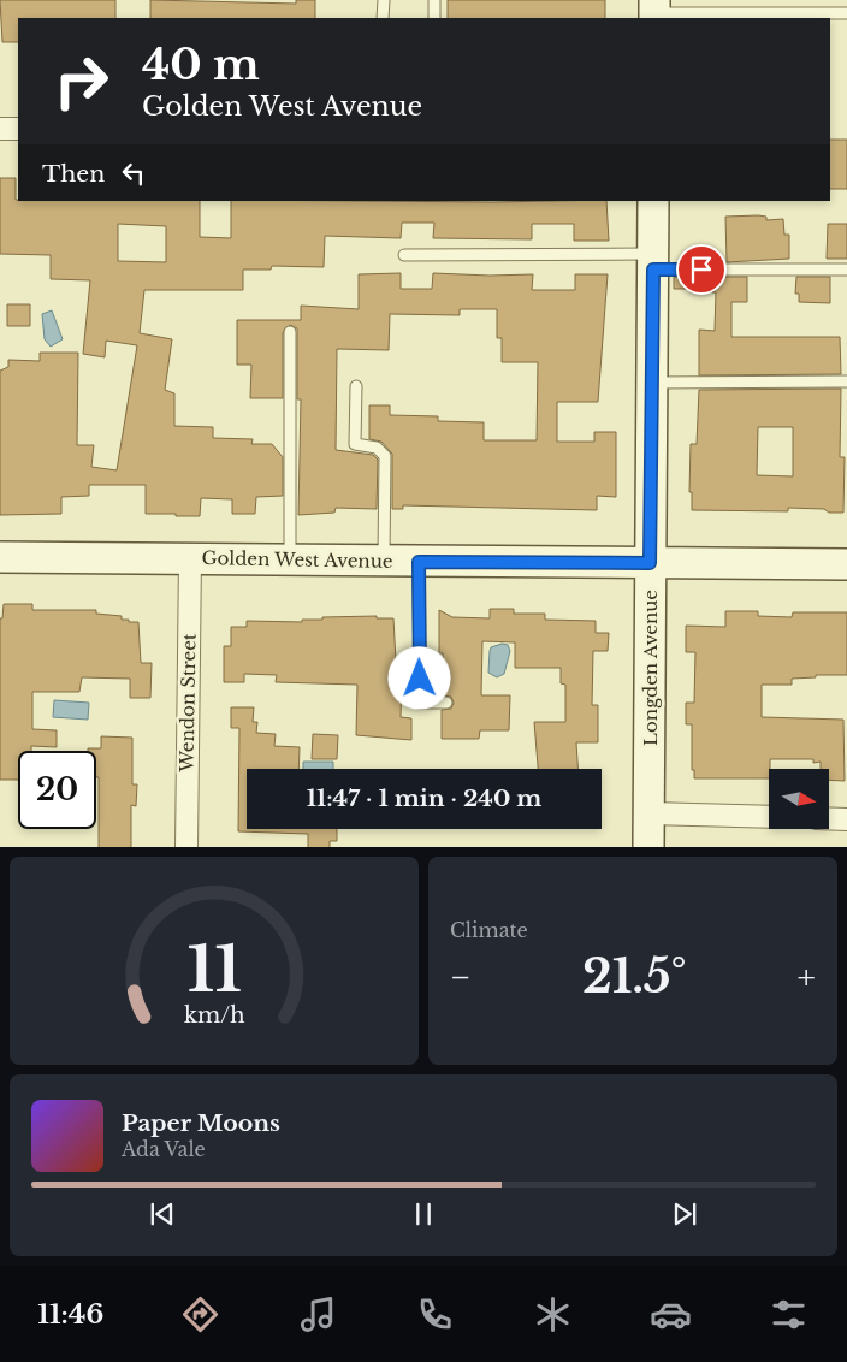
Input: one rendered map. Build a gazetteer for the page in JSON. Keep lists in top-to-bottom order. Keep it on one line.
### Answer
{"streets":{"street":["Golden West Avenue","Longden Avenue","Wendon Street"]},"crossings":[["Golden West Avenue","Longden Avenue"],["Golden West Avenue","Wendon Street"]],"north":"right","page":{"turn":["40 m","Golden West Avenue"],"then":"Then","limit":"20","trip":"11:47 · 1 min · 240 m","tile":"Climate","heat":["−","21.5°","+"],"song":["Paper Moons","Ada Vale"],"tabs":"11:46","gauge":["11","km/h"]}}
